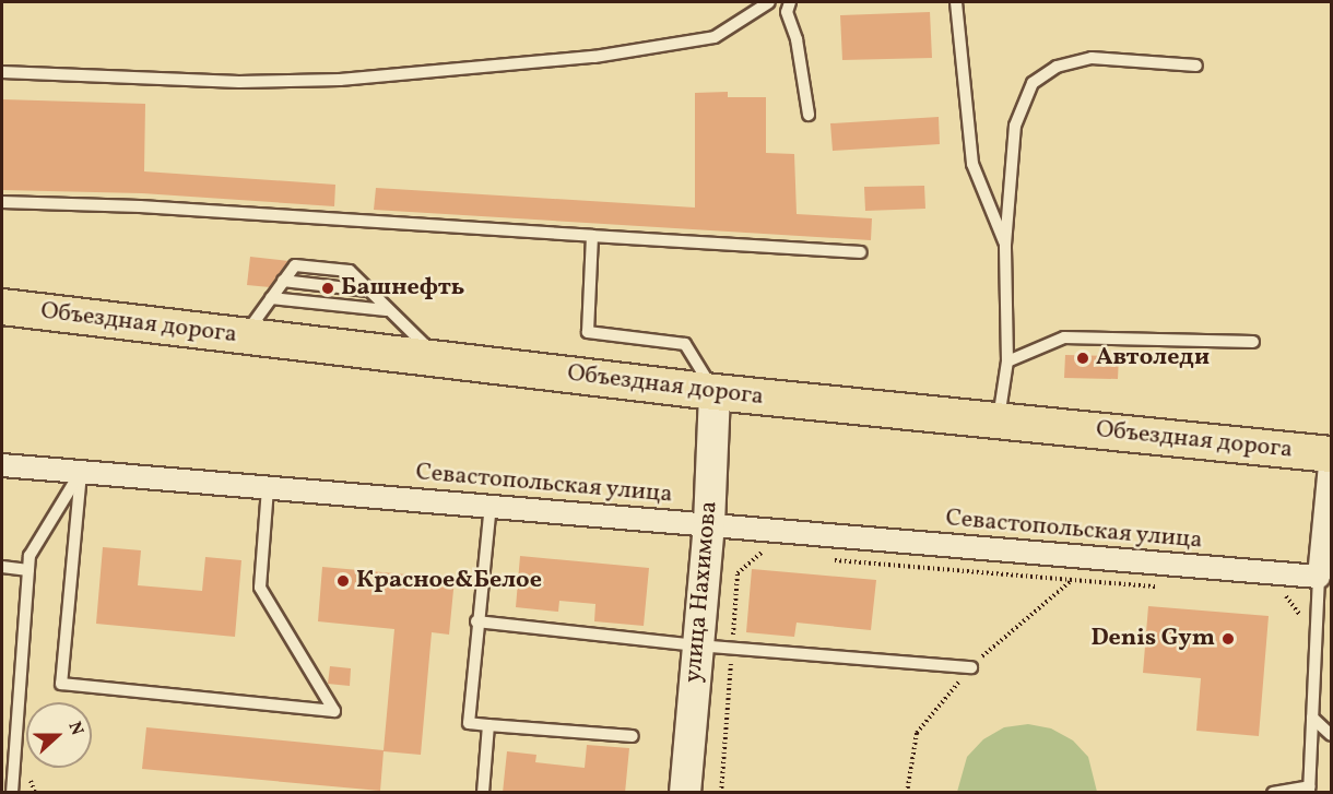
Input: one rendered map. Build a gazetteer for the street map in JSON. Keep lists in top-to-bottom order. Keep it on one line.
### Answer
{"streets":{"main road":["Объездная дорога"],"street":["Севастопольская улица","улица Нахимова"]},"crossings":[["Объездная дорога","улица Нахимова"],["Севастопольская улица","улица Нахимова"]],"places":["Башнефть","Автоледи","Красное&Белое","Denis Gym"],"north":"right"}
